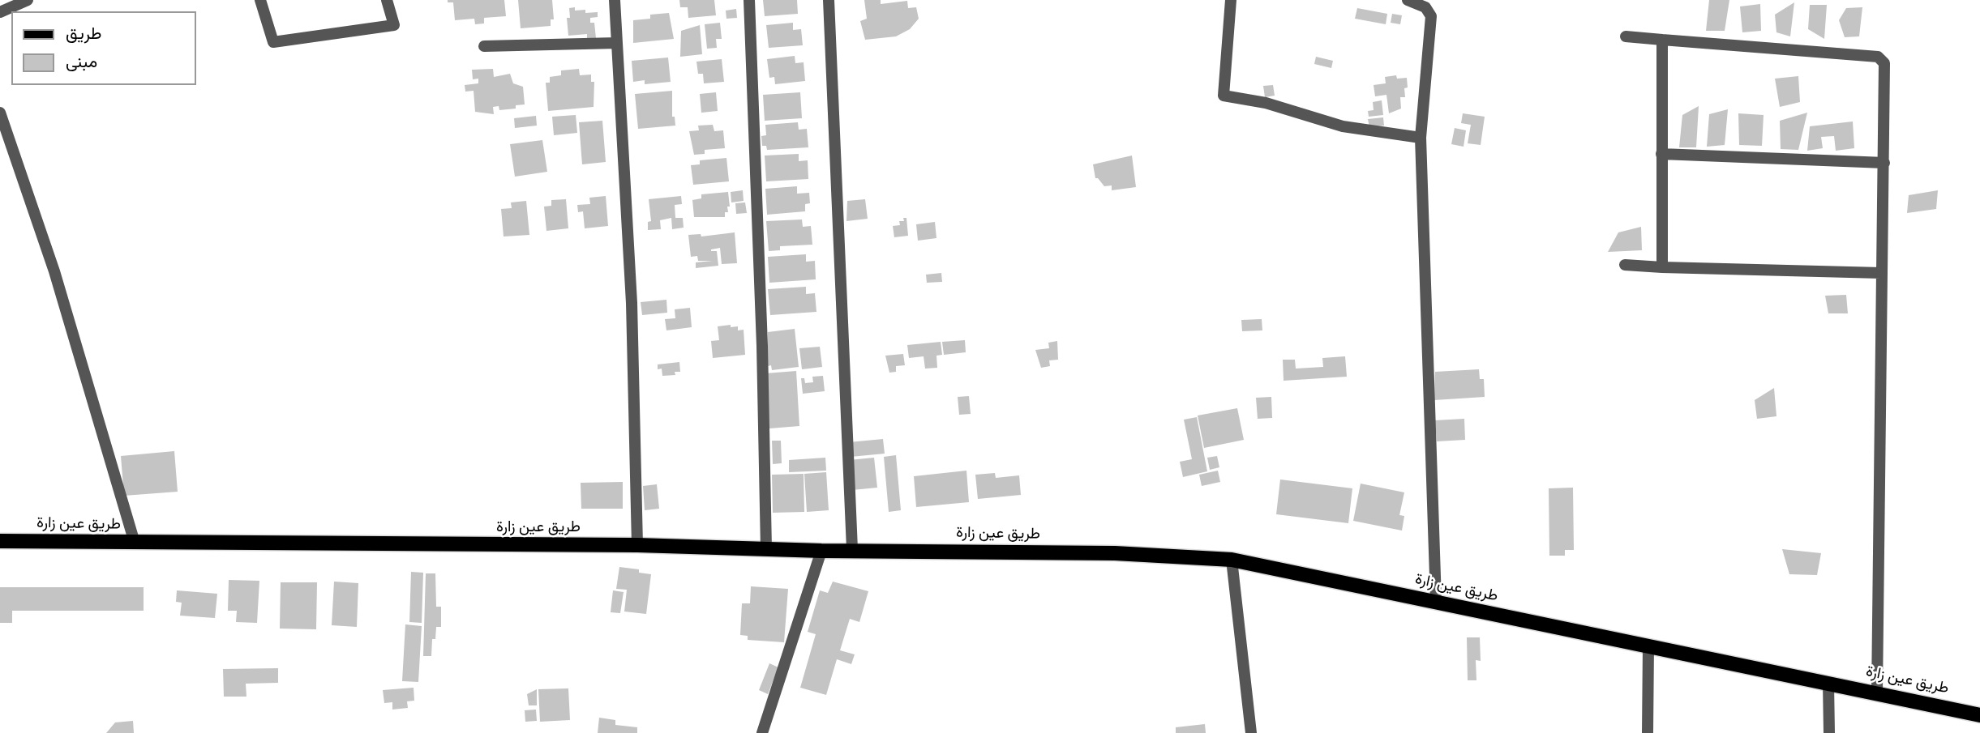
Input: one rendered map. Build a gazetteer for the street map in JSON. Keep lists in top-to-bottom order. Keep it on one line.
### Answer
{"streets":{"main road":["طريق عين زارة"]},"legend":["طريق","مبنى"]}
